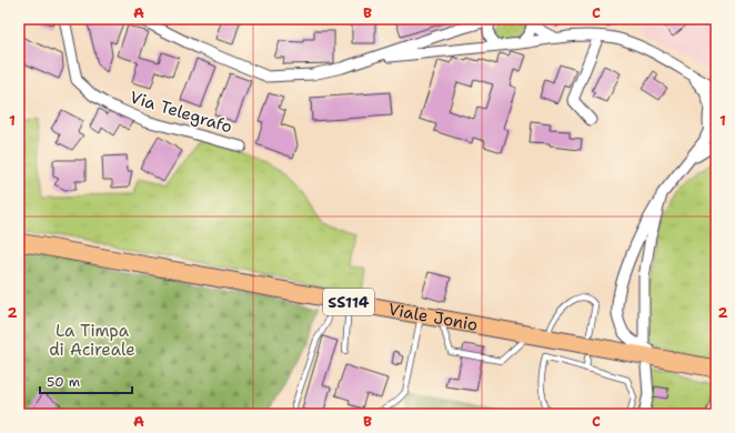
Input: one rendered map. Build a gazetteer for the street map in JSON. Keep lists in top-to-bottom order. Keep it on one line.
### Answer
{"streets":{"main road":["SS114","Viale Jonio"],"street":["Via Telegrafo"]},"parks":["La Timpa di Acireale"],"scale_bar":"50 m","grid":{"columns":["A","B","C"],"rows":["1","2"]}}
